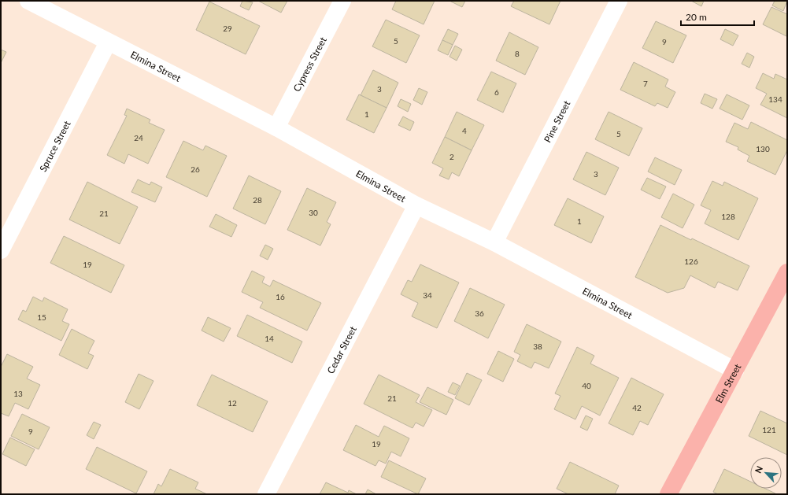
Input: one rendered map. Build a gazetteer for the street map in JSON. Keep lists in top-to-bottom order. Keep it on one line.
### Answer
{"streets":{"main road":["Elm Street"],"street":["Cypress Street","Elmina Street","Pine Street","Spruce Street","Cedar Street"]},"crossings":[["Cypress Street","Elmina Street"],["Elmina Street","Pine Street"],["Elmina Street","Spruce Street"],["Elmina Street","Cedar Street"],["Elmina Street","Elm Street"]],"house_numbers":["29","5","9","8","7","3","6","134","1","4","5","24","130","2","26","3","28","30","21","128","1","126","19","34","16","36","15","14","38","40","13","21","12","42","121","9","19"],"scale_bar":"20 m","north":"top left"}
